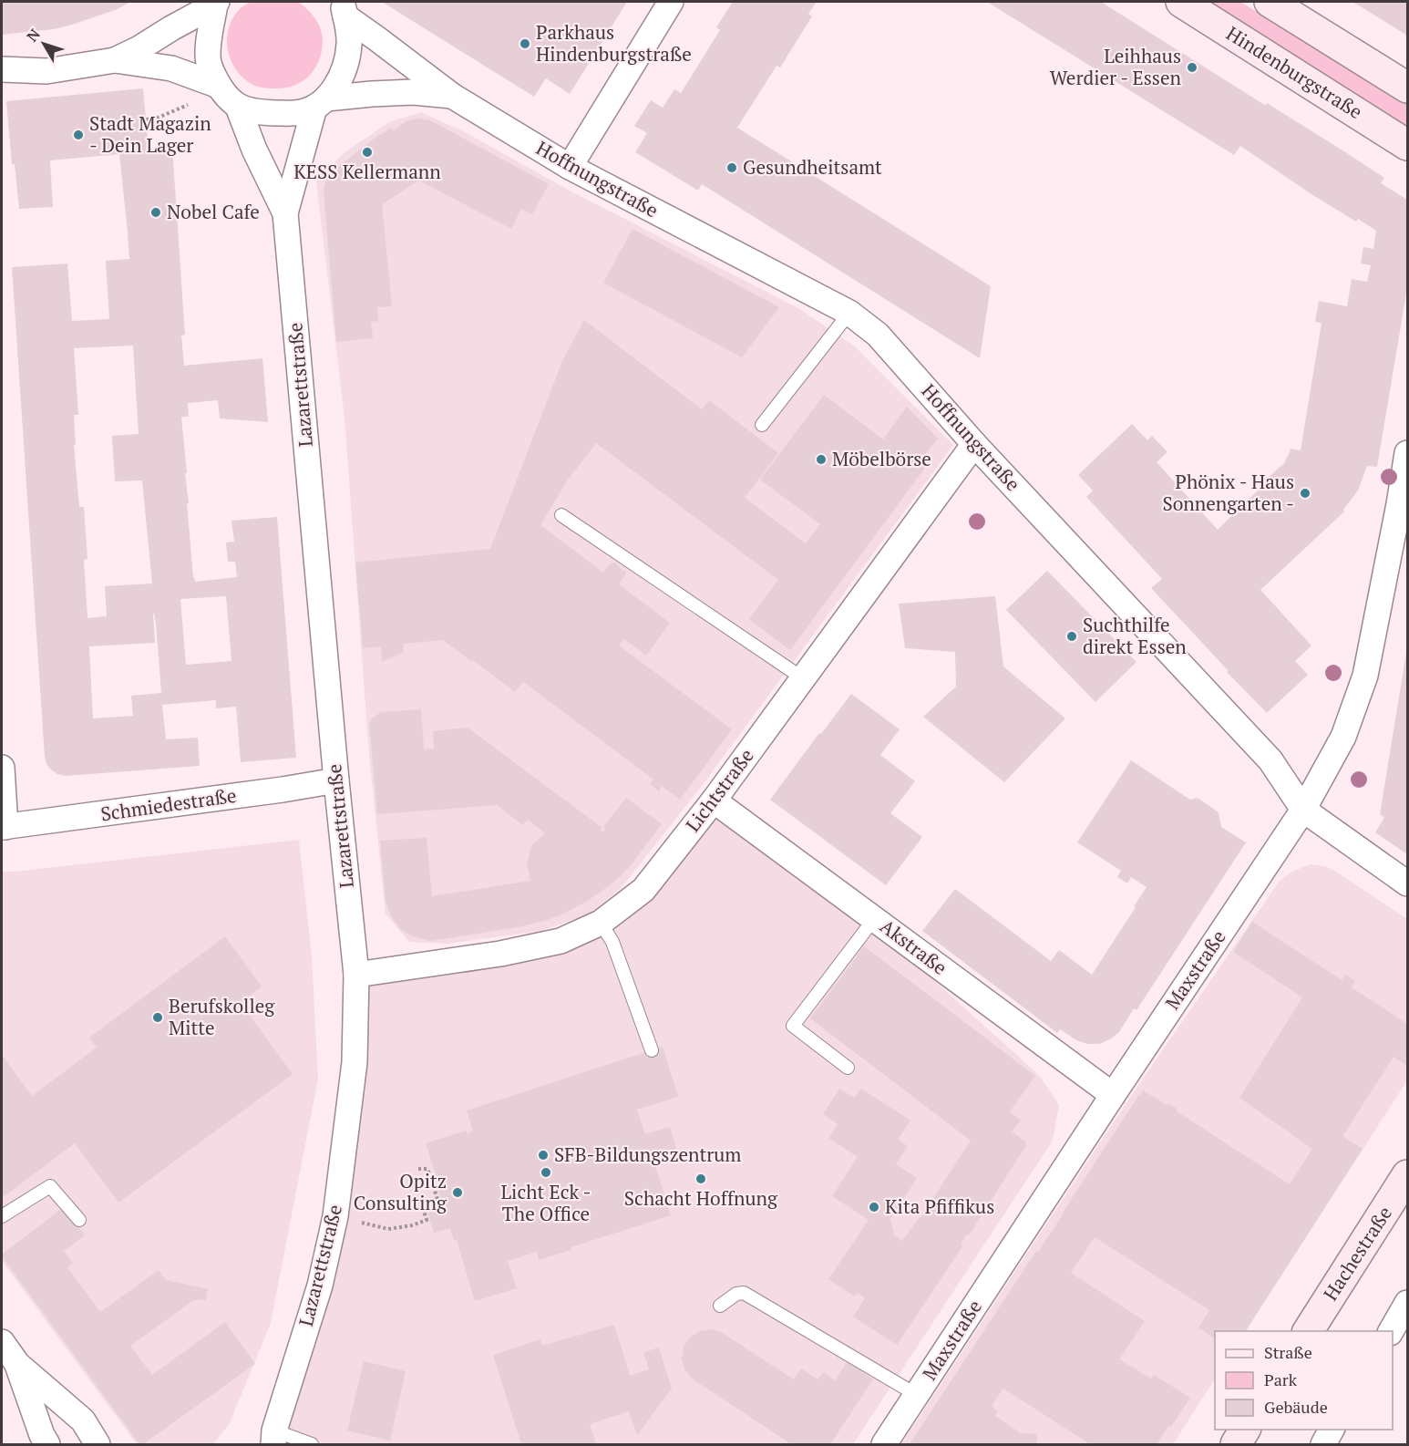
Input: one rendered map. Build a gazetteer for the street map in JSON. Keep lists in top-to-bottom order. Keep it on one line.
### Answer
{"streets":{"main road":["Hindenburgstraße","Hachestraße"],"street":["Hoffnungstraße","Lazarettstraße","Lichtstraße","Schmiedestraße","Akstraße","Maxstraße"]},"crossings":[["Hoffnungstraße","Lazarettstraße"],["Hoffnungstraße","Lichtstraße"],["Hoffnungstraße","Maxstraße"],["Lazarettstraße","Lichtstraße"],["Lazarettstraße","Schmiedestraße"],["Lichtstraße","Akstraße"],["Akstraße","Maxstraße"]],"places":["Parkhaus Hindenburgstraße","Leihhaus Werdier - Essen","Stadt Magazin - Dein Lager","KESS Kellermann","Gesundheitsamt","Nobel Cafe","Möbelbörse","Phönix - Haus Sonnengarten -","Suchthilfe direkt Essen","Berufskolleg Mitte","SFB-Bildungszentrum","Licht Eck - The Office","Schacht Hoffnung","Opitz Consulting","Kita Pfiffikus"],"legend":["Straße","Park","Gebäude"],"north":"top left"}
